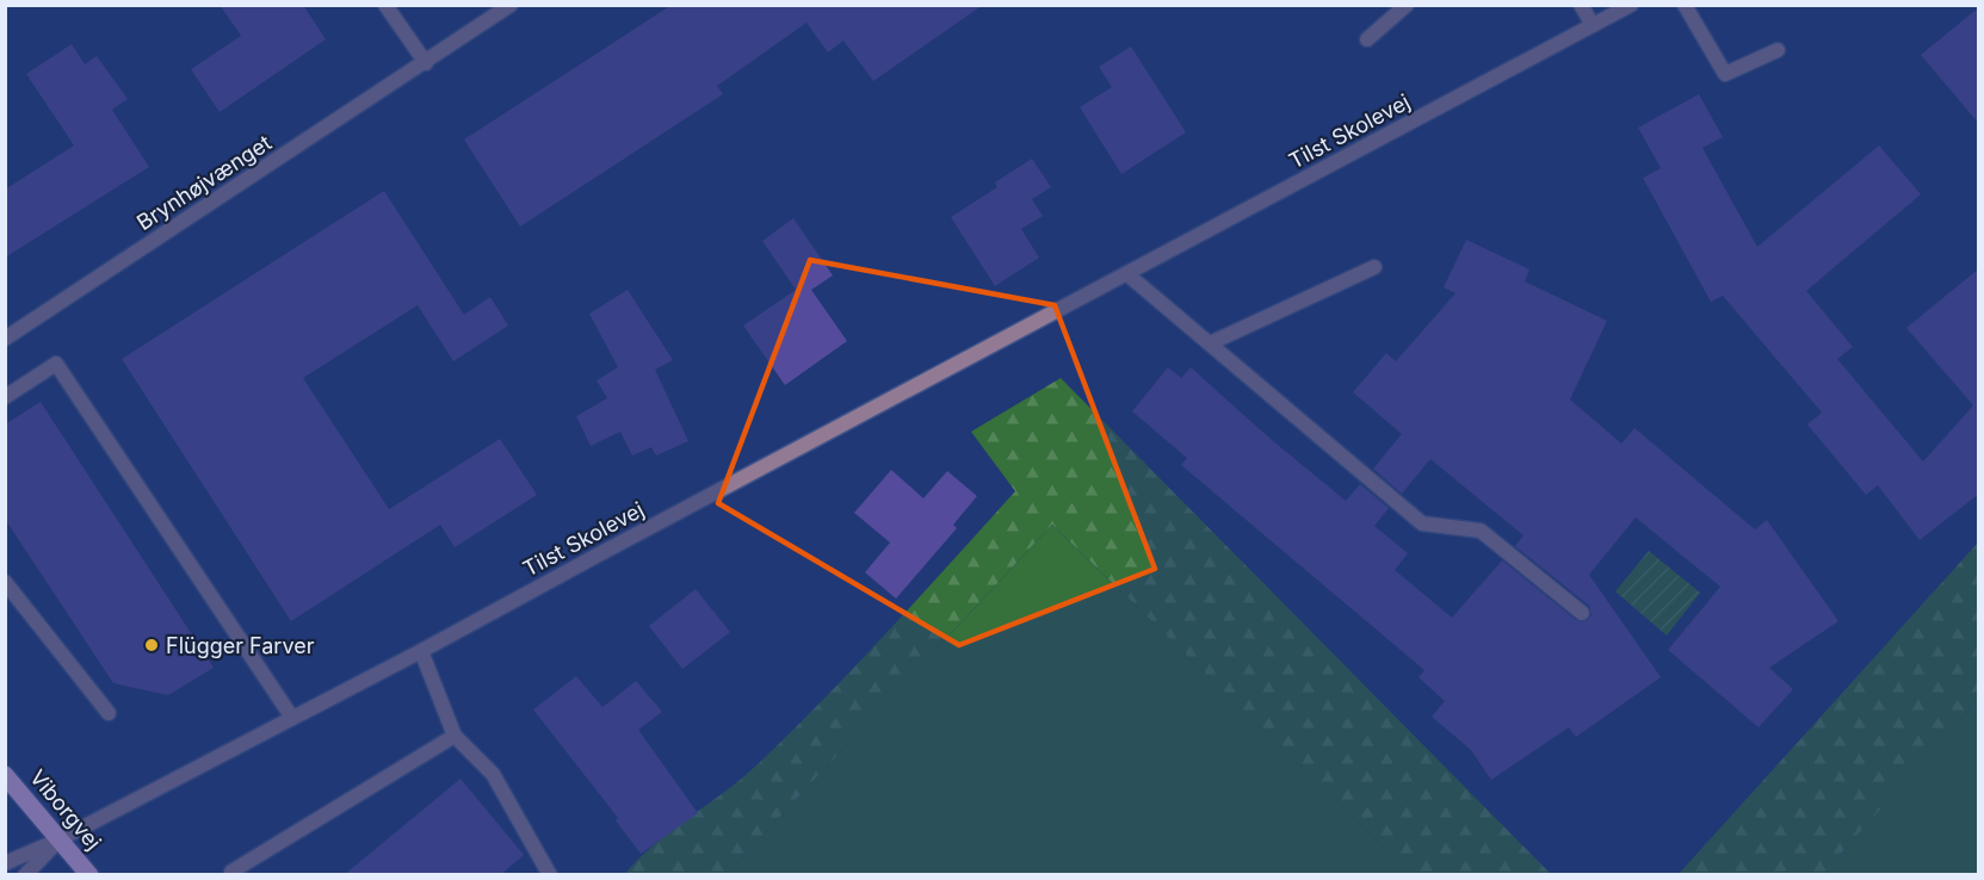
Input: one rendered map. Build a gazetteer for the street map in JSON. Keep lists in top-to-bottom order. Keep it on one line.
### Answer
{"streets":{"main road":["Viborgvej"],"street":["Tilst Skolevej","Brynhøjvænget"]},"crossings":[["Tilst Skolevej","Viborgvej"]],"places":["Flügger Farver"]}
